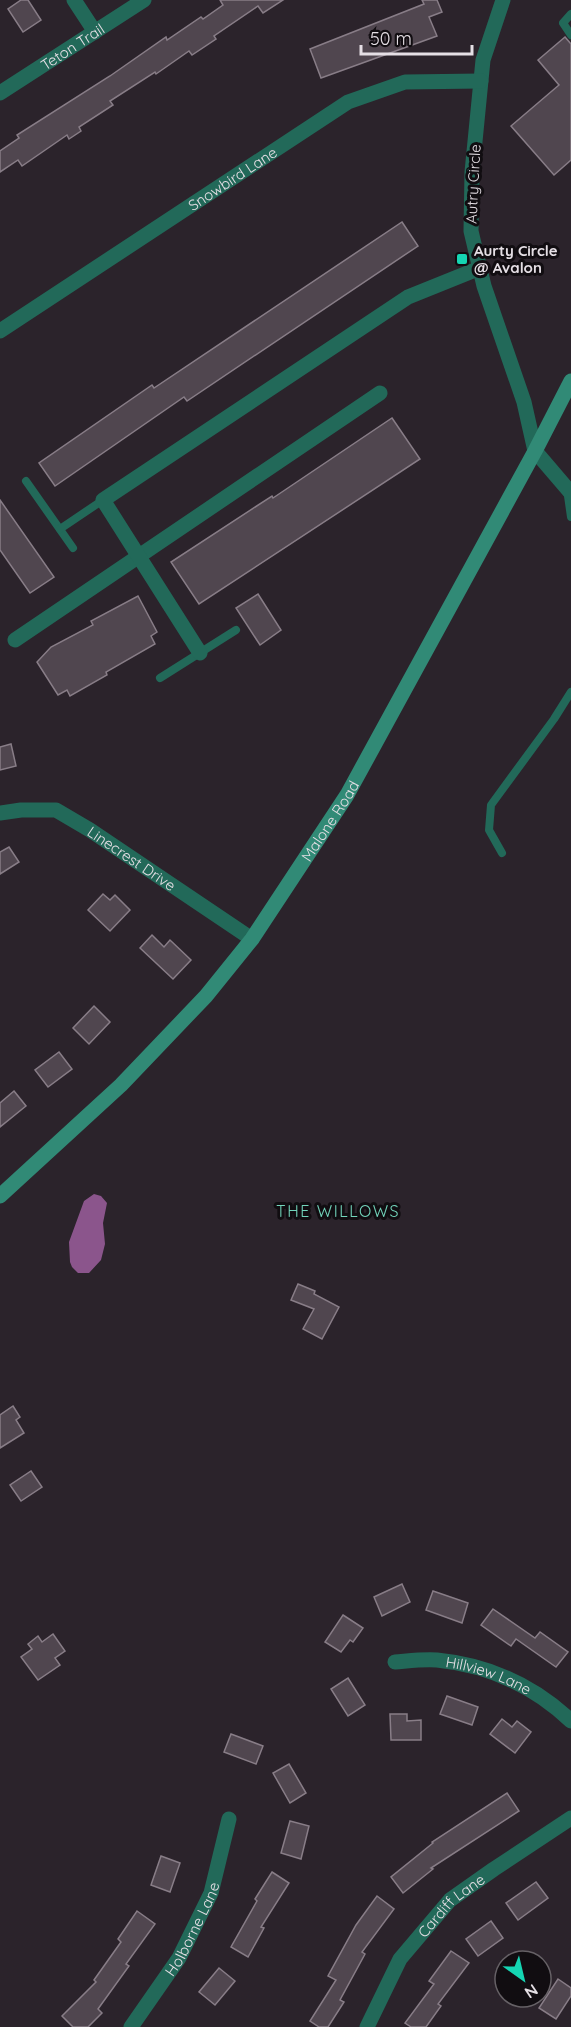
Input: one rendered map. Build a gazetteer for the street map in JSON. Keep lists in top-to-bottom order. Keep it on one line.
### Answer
{"streets":{"street":["Teton Trail","Snowbird Lane","Autry Circle","Malone Road","Linecrest Drive","Hillview Lane","Cardiff Lane","Holborne Lane"]},"crossings":[["Snowbird Lane","Autry Circle"],["Autry Circle","Malone Road"],["Malone Road","Linecrest Drive"]],"districts":["THE WILLOWS"],"places":{"transit":["Aurty Circle @ Avalon"]},"scale_bar":"50 m","north":"bottom right"}
